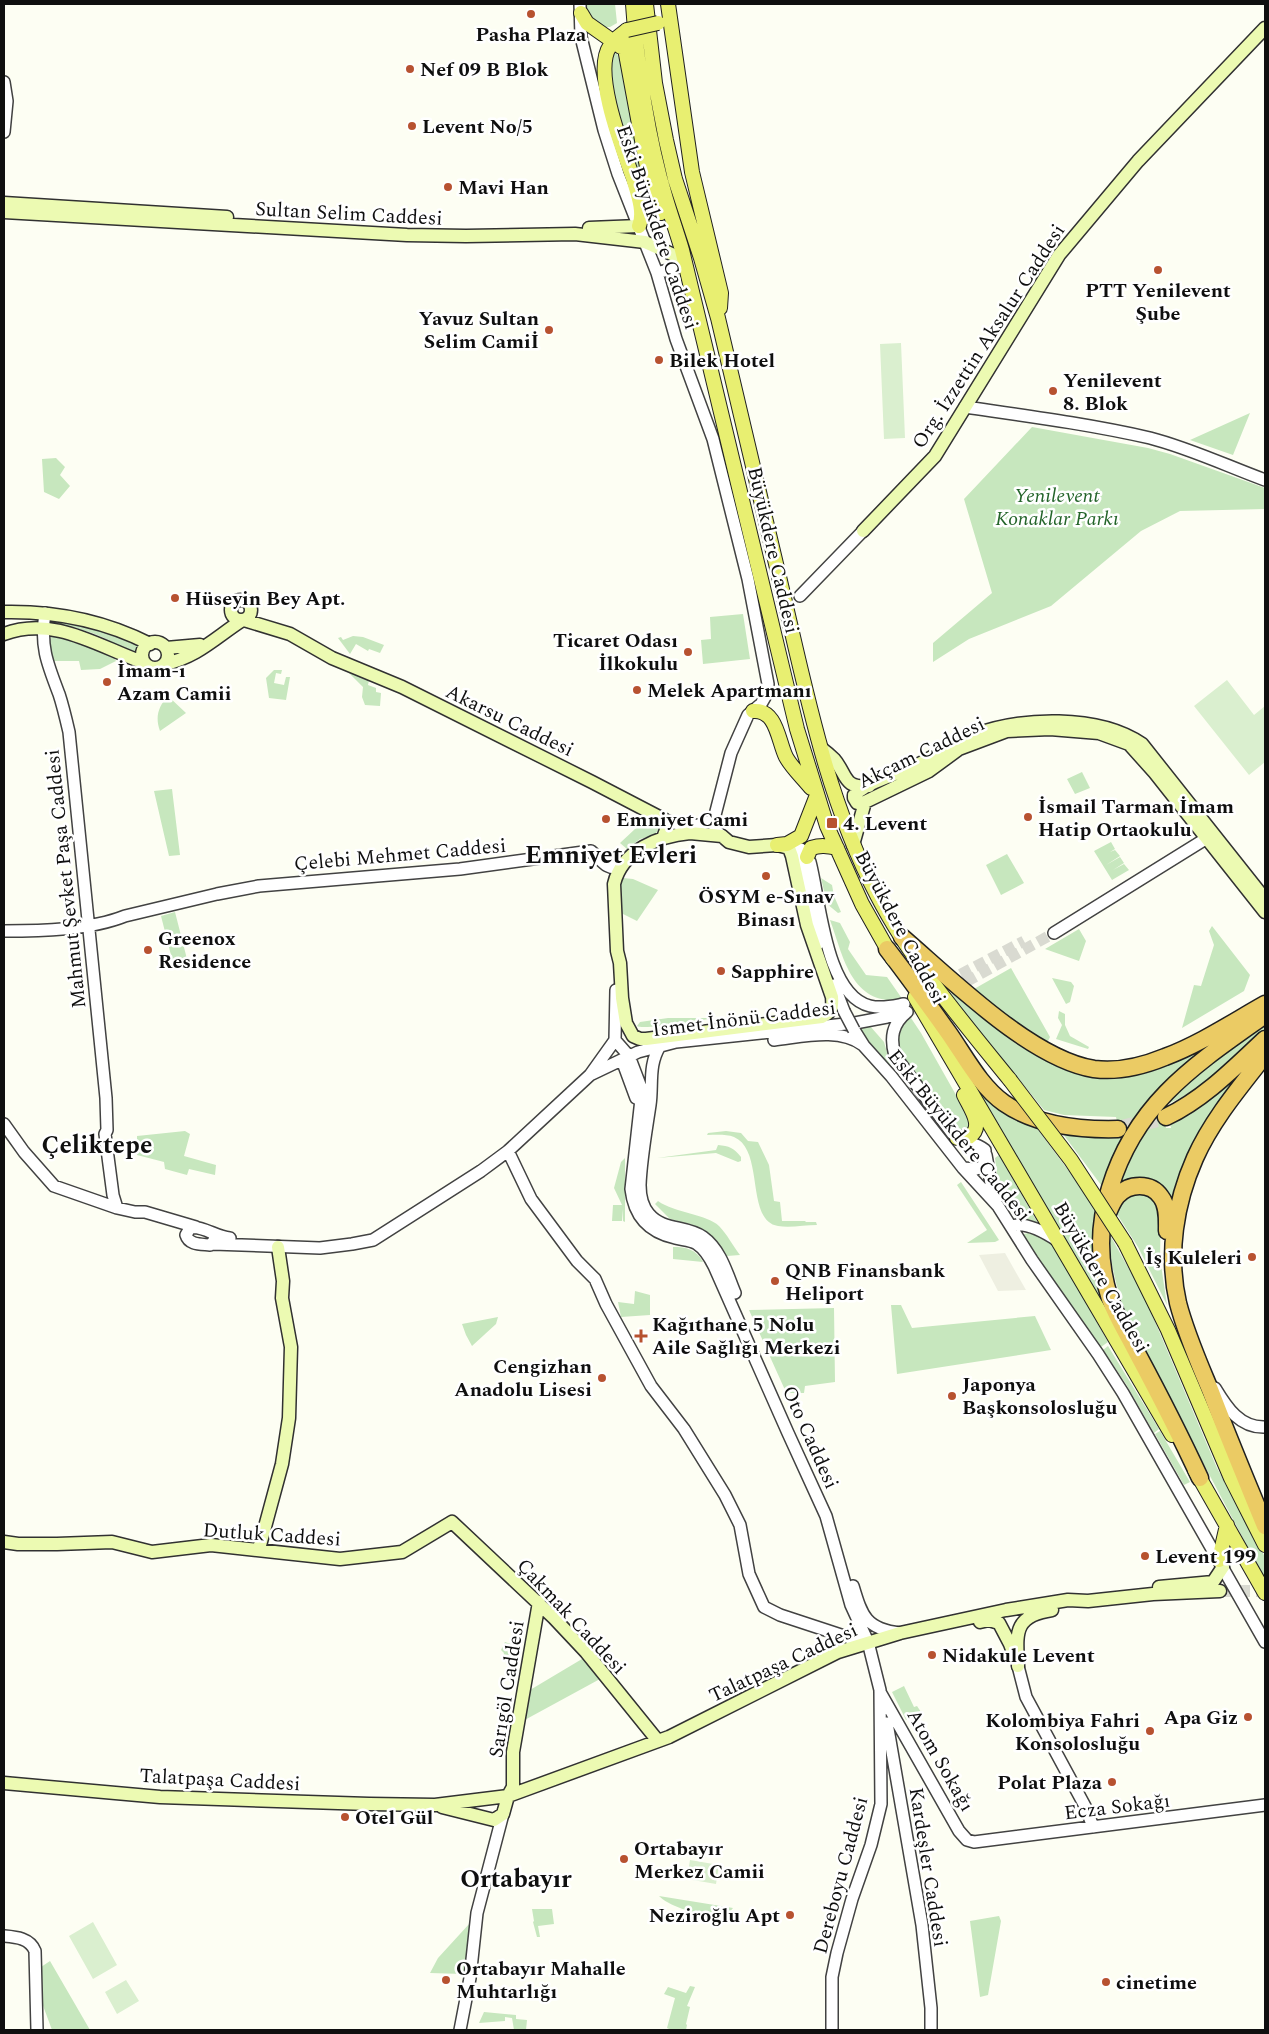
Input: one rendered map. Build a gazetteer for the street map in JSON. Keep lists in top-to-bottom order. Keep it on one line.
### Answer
{"streets":{"main road":["Sultan Selim Caddesi","Org. İzzettin Aksalur Caddesi","Büyükdere Caddesi","Akarsu Caddesi","Akçam Caddesi","İsmet İnönü Caddesi","Dutluk Caddesi","Çakmak Caddesi","Talatpaşa Caddesi","Sarıgöl Caddesi"],"street":["Eski Büyükdere Caddesi","Çelebi Mehmet Caddesi","Mahmut Şevket Paşa Caddesi","Oto Caddesi","Atom Sokağı","Ecza Sokağı","Kardeşler Caddesi","Dereboyu Caddesi"]},"crossings":[["Sultan Selim Caddesi","Eski Büyükdere Caddesi"],["Sultan Selim Caddesi","Büyükdere Caddesi"],["Eski Büyükdere Caddesi","Akarsu Caddesi"],["Eski Büyükdere Caddesi","İsmet İnönü Caddesi"],["Çelebi Mehmet Caddesi","Mahmut Şevket Paşa Caddesi"],["Mahmut Şevket Paşa Caddesi","İsmet İnönü Caddesi"],["Oto Caddesi","Talatpaşa Caddesi"],["Oto Caddesi","Dereboyu Caddesi"],["Dutluk Caddesi","Çakmak Caddesi"],["Çakmak Caddesi","Talatpaşa Caddesi"],["Çakmak Caddesi","Sarıgöl Caddesi"],["Talatpaşa Caddesi","Sarıgöl Caddesi"],["Talatpaşa Caddesi","Dereboyu Caddesi"],["Atom Sokağı","Ecza Sokağı"],["Atom Sokağı","Kardeşler Caddesi"],["Atom Sokağı","Dereboyu Caddesi"]],"districts":["Emniyet Evleri","Çeliktepe","Ortabayır"],"parks":["Yenilevent Konaklar Parkı"],"places":{"other":["Pasha Plaza","Nef 09 B Blok","Levent No/5","Mavi Han","PTT Yenilevent Şube","Yavuz Sultan Selim Camiİ","Bilek Hotel","Yenilevent 8. Blok","Hüseyin Bey Apt.","Ticaret Odası İlkokulu","İmam-ı Azam Camii","Melek Apartmanı","İsmail Tarman İmam Hatip Ortaokulu","Emniyet Cami","ÖSYM e-Sınav Binası","Greenox Residence","Sapphire","İş Kuleleri","QNB Finansbank Heliport","Cengizhan Anadolu Lisesi","Japonya Başkonsolosluğu","Levent 199","Nidakule Levent","Apa Giz","Kolombiya Fahri Konsolosluğu","Polat Plaza","Otel Gül","Ortabayır Merkez Camii","Neziroğlu Apt","Ortabayır Mahalle Muhtarlığı","cinetime"],"transit":["4. Levent"],"health":["Kağıthane 5 Nolu Aile Sağlığı Merkezi"]}}
